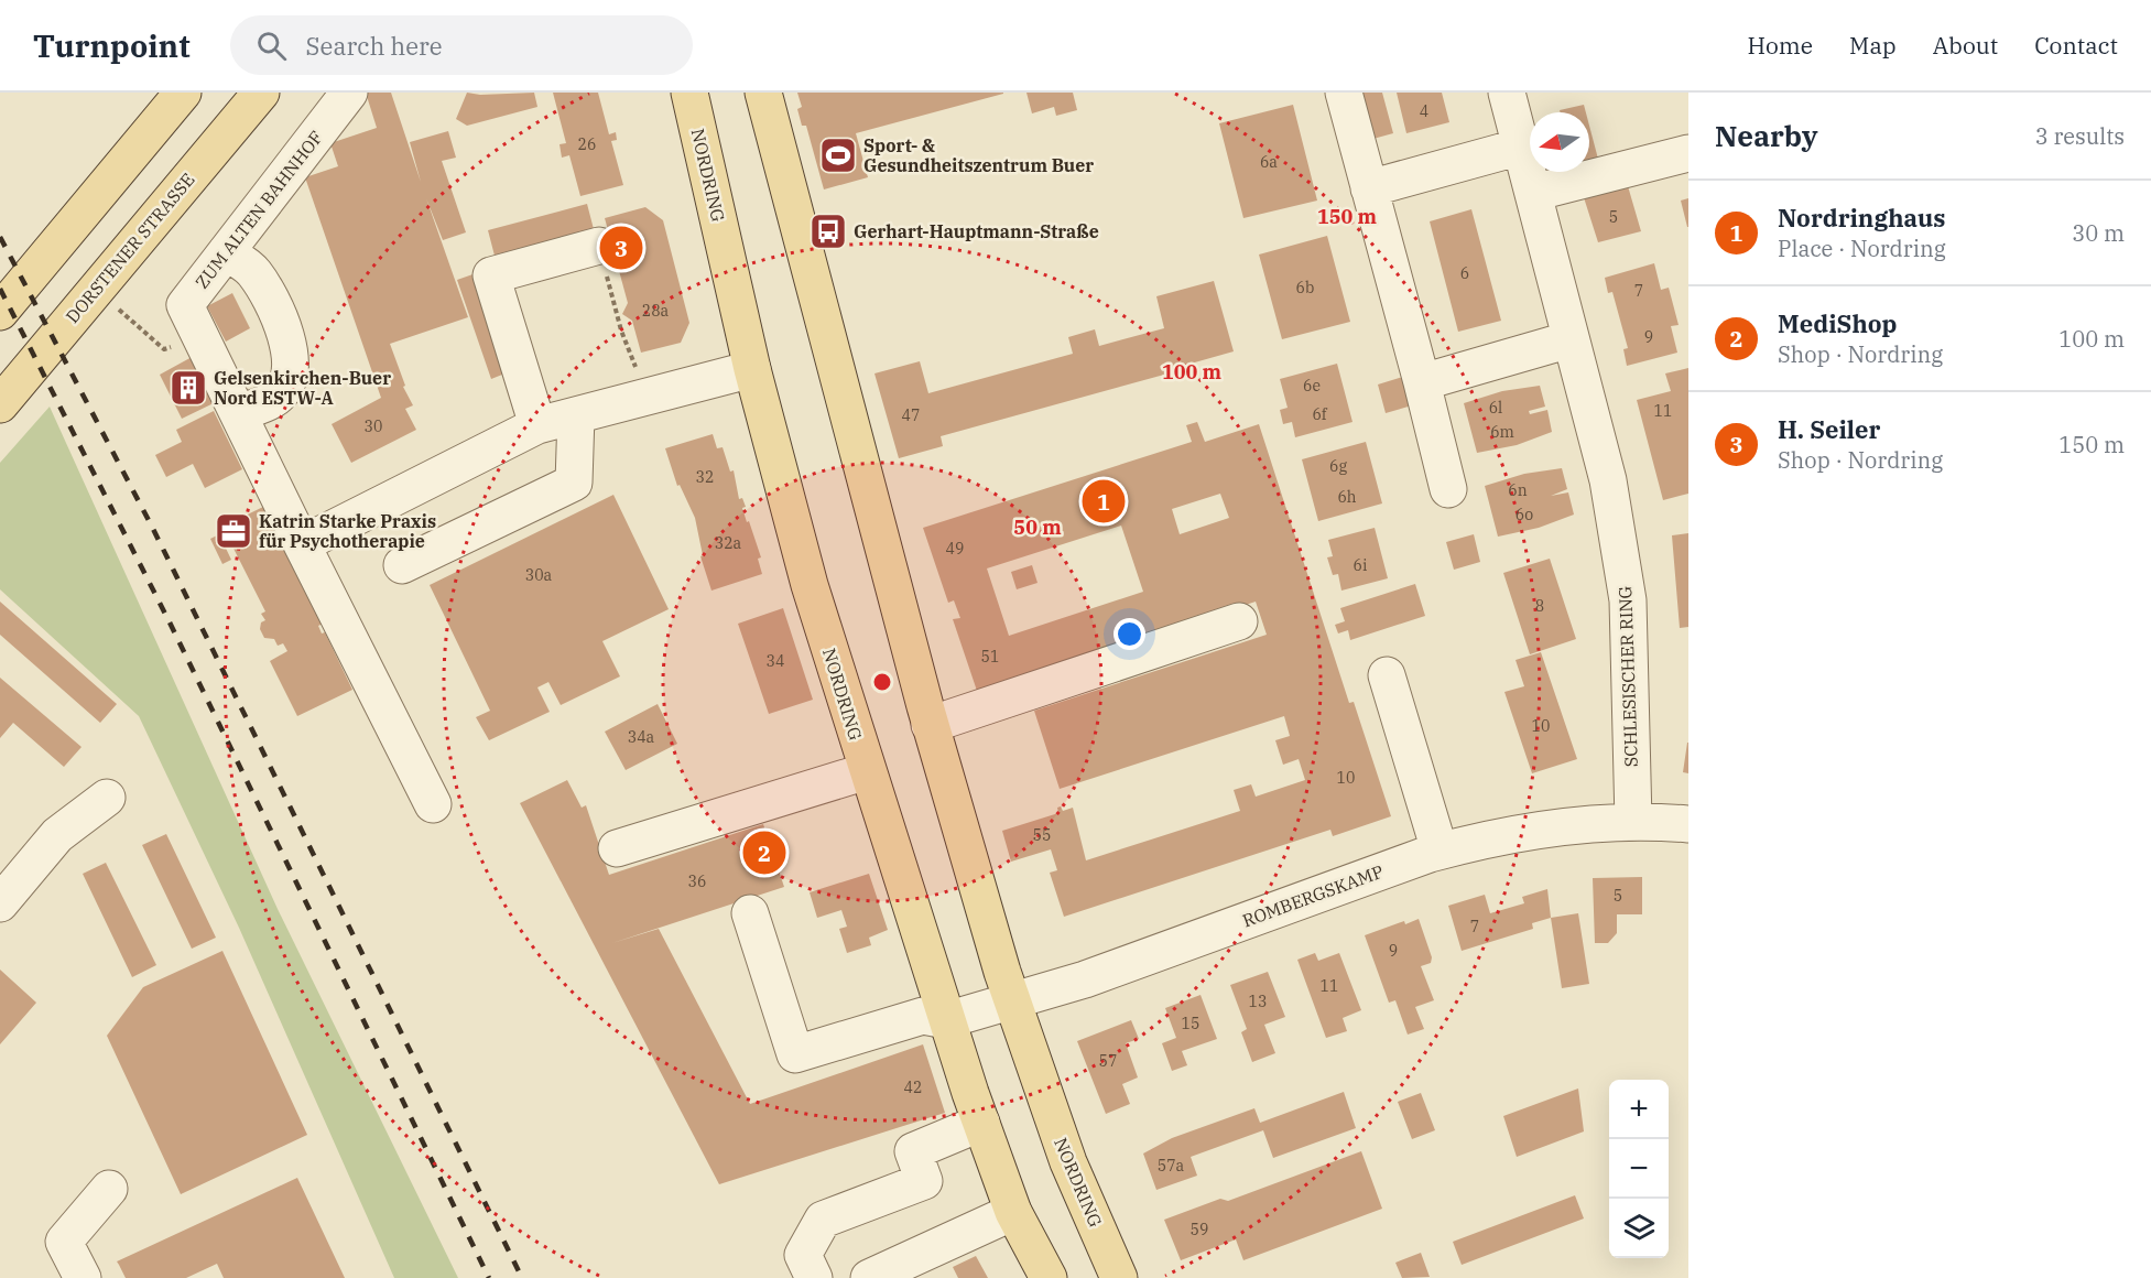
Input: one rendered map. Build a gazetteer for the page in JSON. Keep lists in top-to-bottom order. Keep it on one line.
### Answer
{"streets":{"main road":["NORDRING","DORSTENER STRASSE"],"street":["ZUM ALTEN BAHNHOF","SCHLESISCHER RING","ROMBERGSKAMP"]},"crossings":[["NORDRING","ROMBERGSKAMP"],["SCHLESISCHER RING","ROMBERGSKAMP"]],"places":{"sports":["Sport- & Gesundheitszentrum Buer"],"bus stop":["Gerhart-Hauptmann-Straße"],"building":["Gelsenkirchen-Buer Nord ESTW-A"],"office":["Katrin Starke Praxis für Psychotherapie"]},"house_numbers":["4","26","6a","5","6","6b","7","28a","9","6e","6l","11","6f","47","30","6m","6g","32","6n","6h","6o","32a","49","6i","30a","8","51","34","10","34a","10","55","36","5","7","9","11","13","15","57","42","57a","59"],"north":"left","page":{"header":"Turnpoint","search":"Search here","nav":["Home","Map","About","Contact"],"heading":["Nearby","3 results"],"list":[{"mark":"1","name":"Nordringhaus","note":"Place · Nordring","value":"30 m"},{"mark":"2","name":"MediShop","note":"Shop · Nordring","value":"100 m"},{"mark":"3","name":"H. Seiler","note":"Shop · Nordring","value":"150 m"}],"pins":["3","1","2"],"map_buttons":["+","−"]},"rings":["150 m","100 m","50 m"]}
